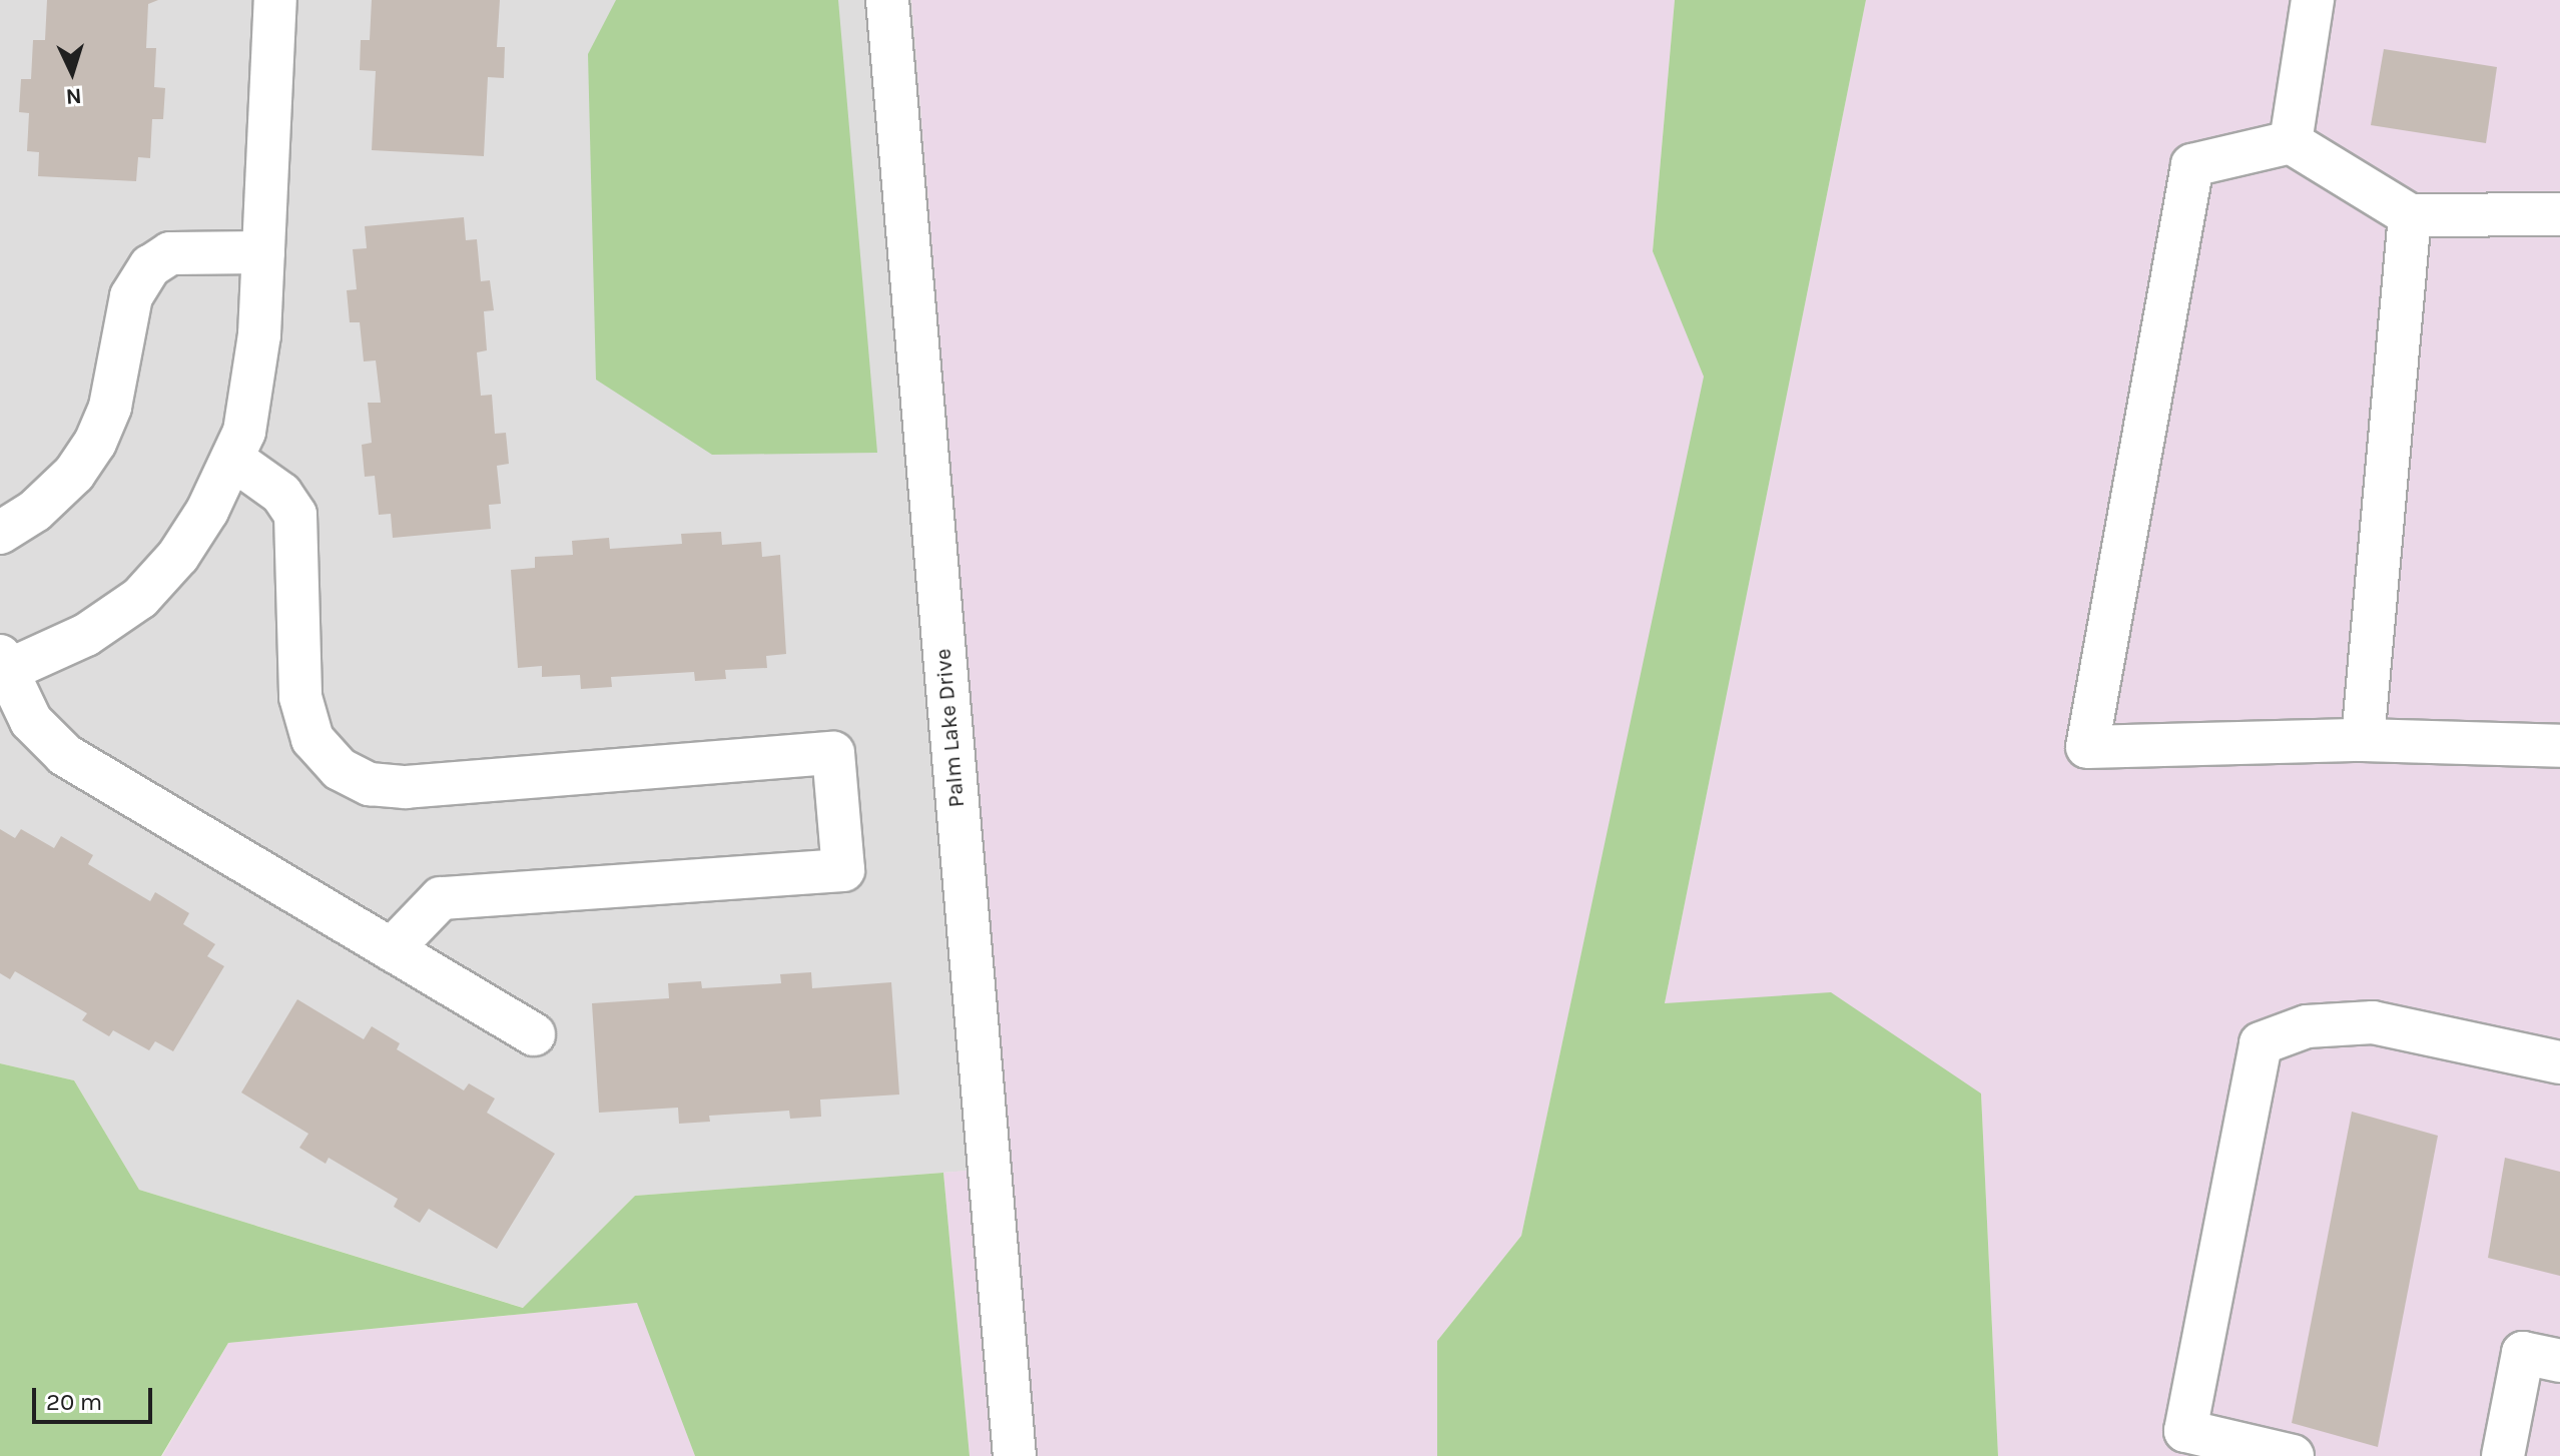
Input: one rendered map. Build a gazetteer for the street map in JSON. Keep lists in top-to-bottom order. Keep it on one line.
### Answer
{"streets":{"street":["Palm Lake Drive"]},"scale_bar":"20 m","north":"bottom"}
